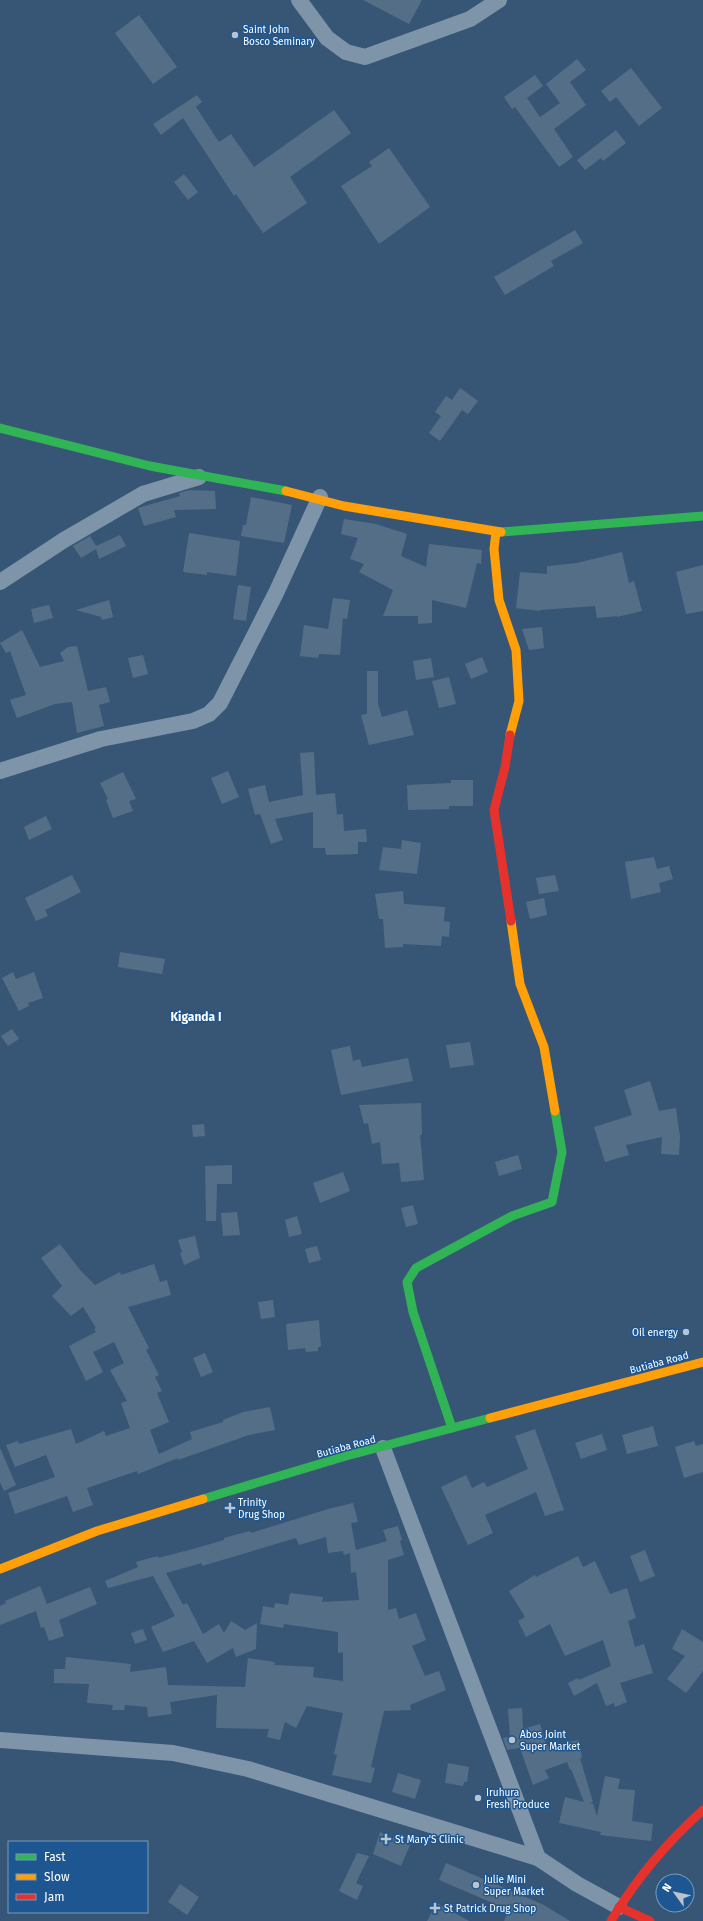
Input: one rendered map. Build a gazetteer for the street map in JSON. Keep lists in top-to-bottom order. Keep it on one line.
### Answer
{"streets":{"street":["Butiaba Road"]},"districts":["Kiganda I"],"places":{"other":["Saint John Bosco Seminary","Oil energy","Abos Joint Super Market","Iruhura Fresh Produce","Julie Mini Super Market"],"health":["Trinity Drug Shop","St Mary'S Clinic","St Patrick Drug Shop"]},"legend":["Fast","Slow","Jam"],"north":"top left"}
